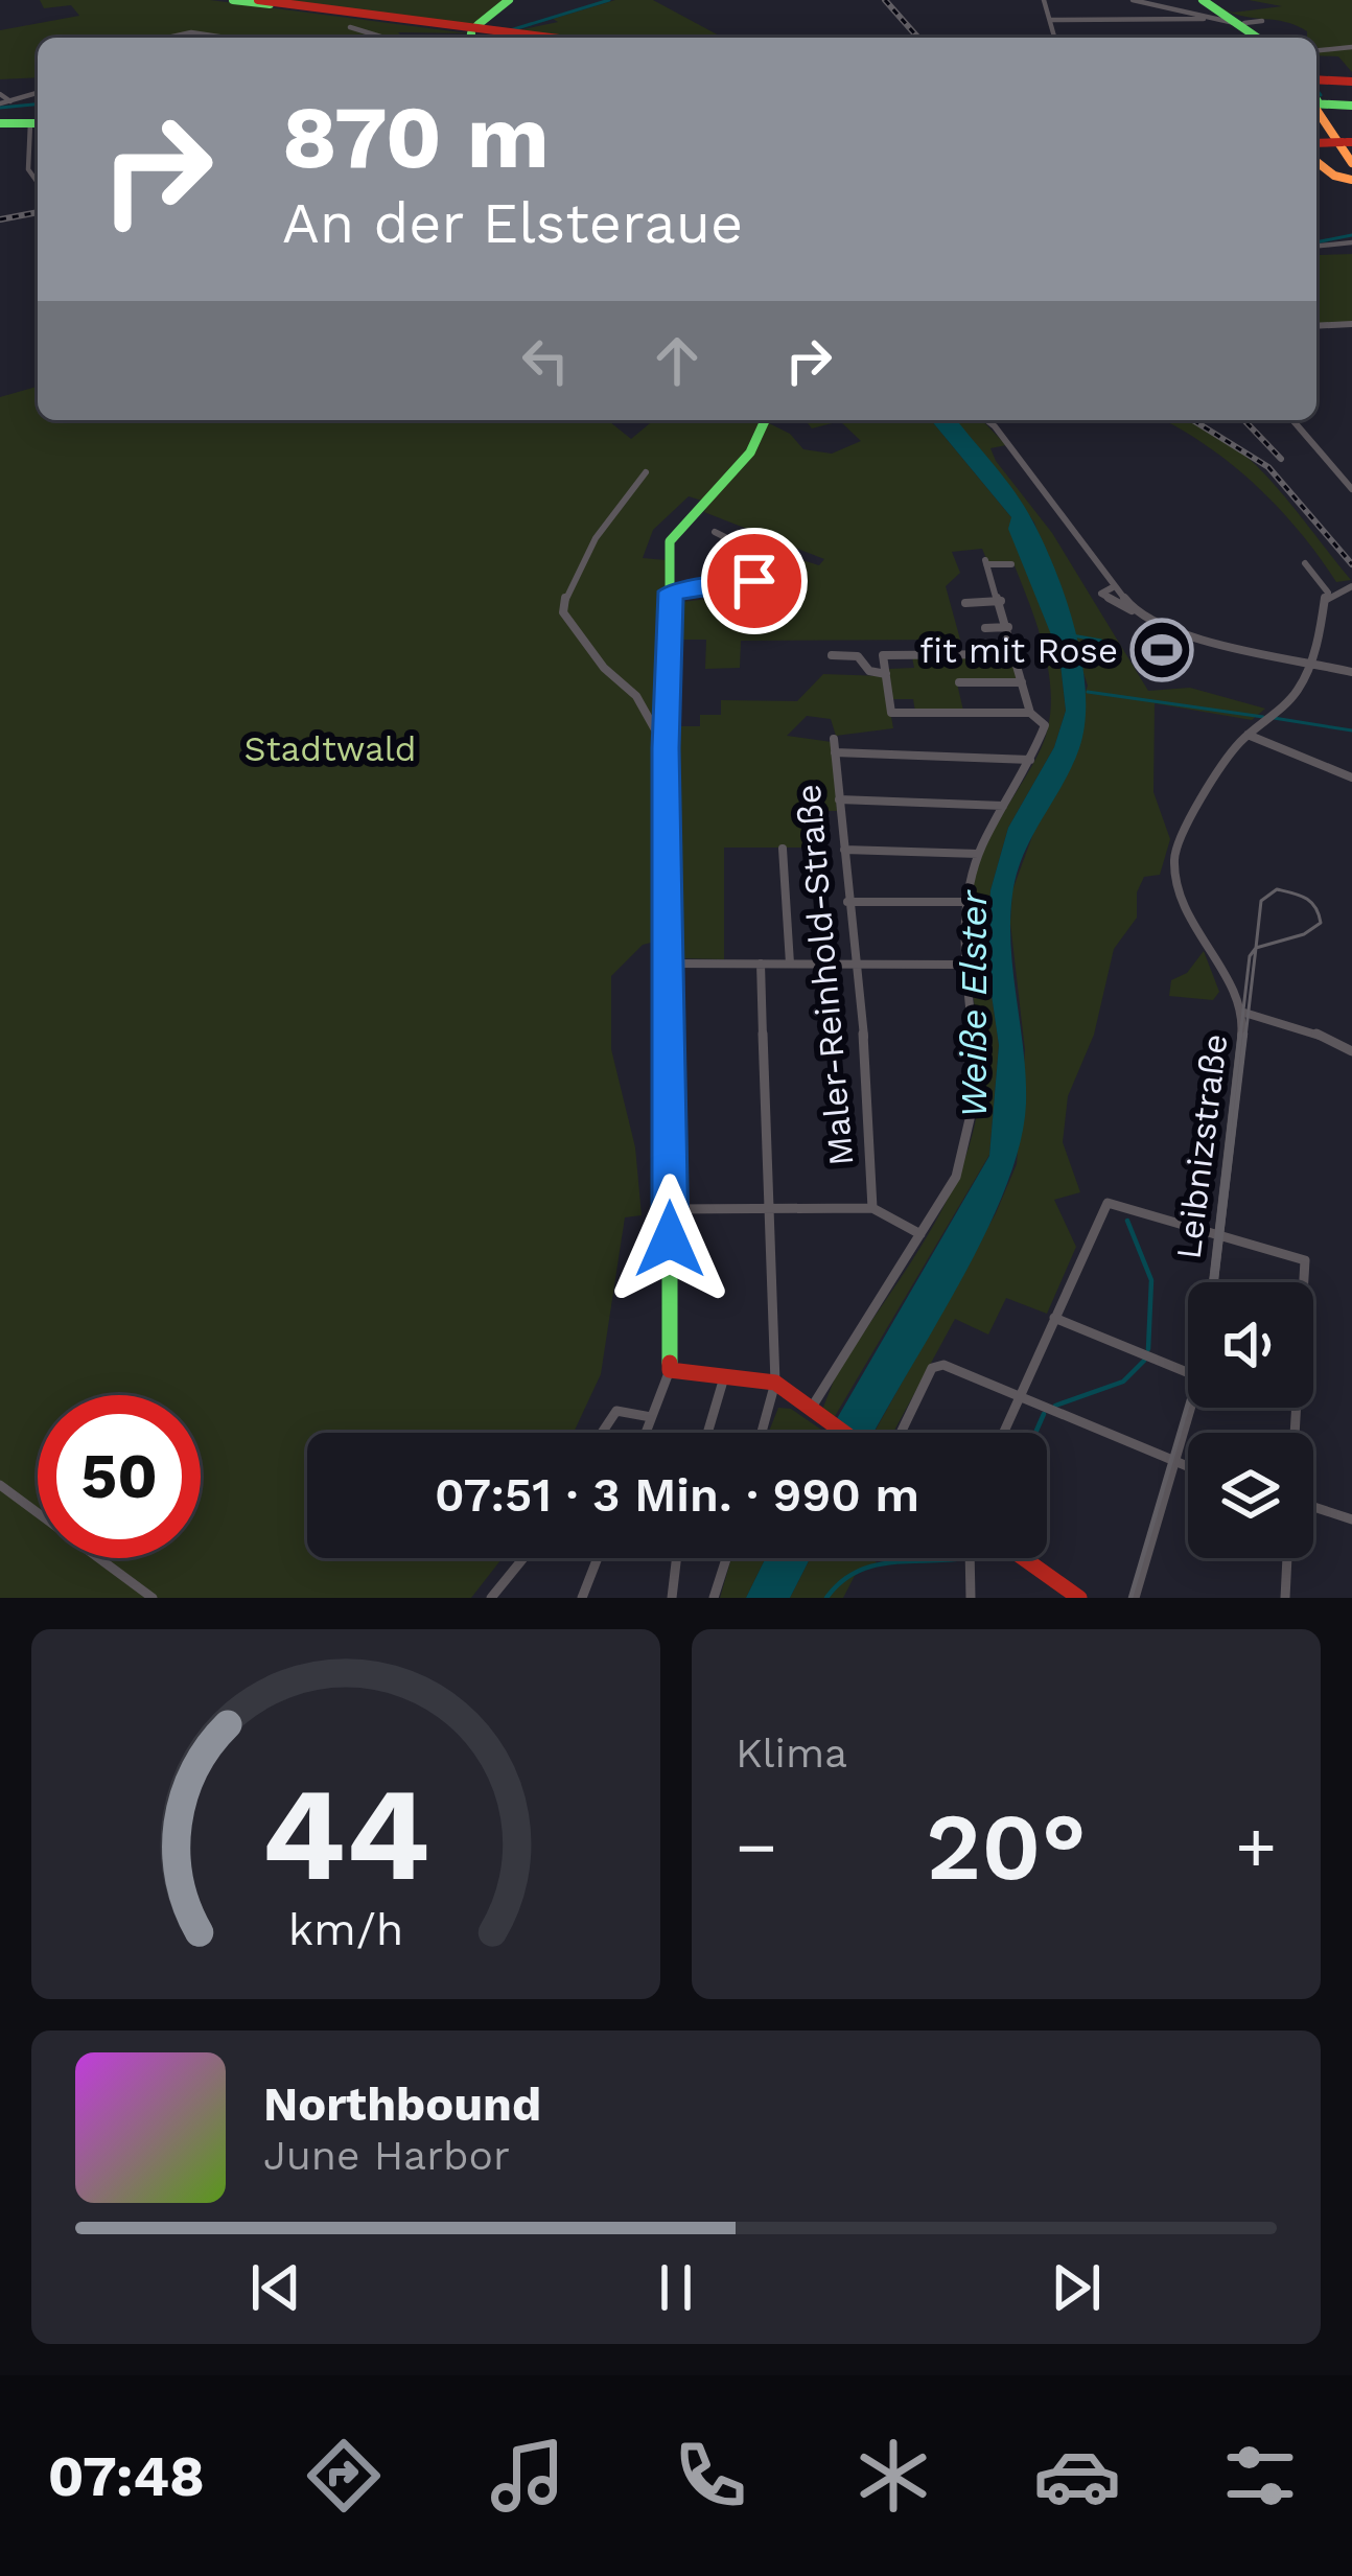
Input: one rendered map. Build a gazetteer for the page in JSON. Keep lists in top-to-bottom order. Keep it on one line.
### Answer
{"streets":{"street":["Maler-Reinhold-Straße","Leibnizstraße"]},"water":["Weiße Elster"],"parks":["Stadtwald"],"places":{"sports":["fit mit Rose"]},"page":{"turn":["870 m","An der Elsteraue"],"limit":"50","trip":"07:51 · 3 Min. · 990 m","tile":"Klima","heat":["−","20°","+"],"song":["Northbound","June Harbor"],"tabs":"07:48","gauge":["44","km/h"]}}
